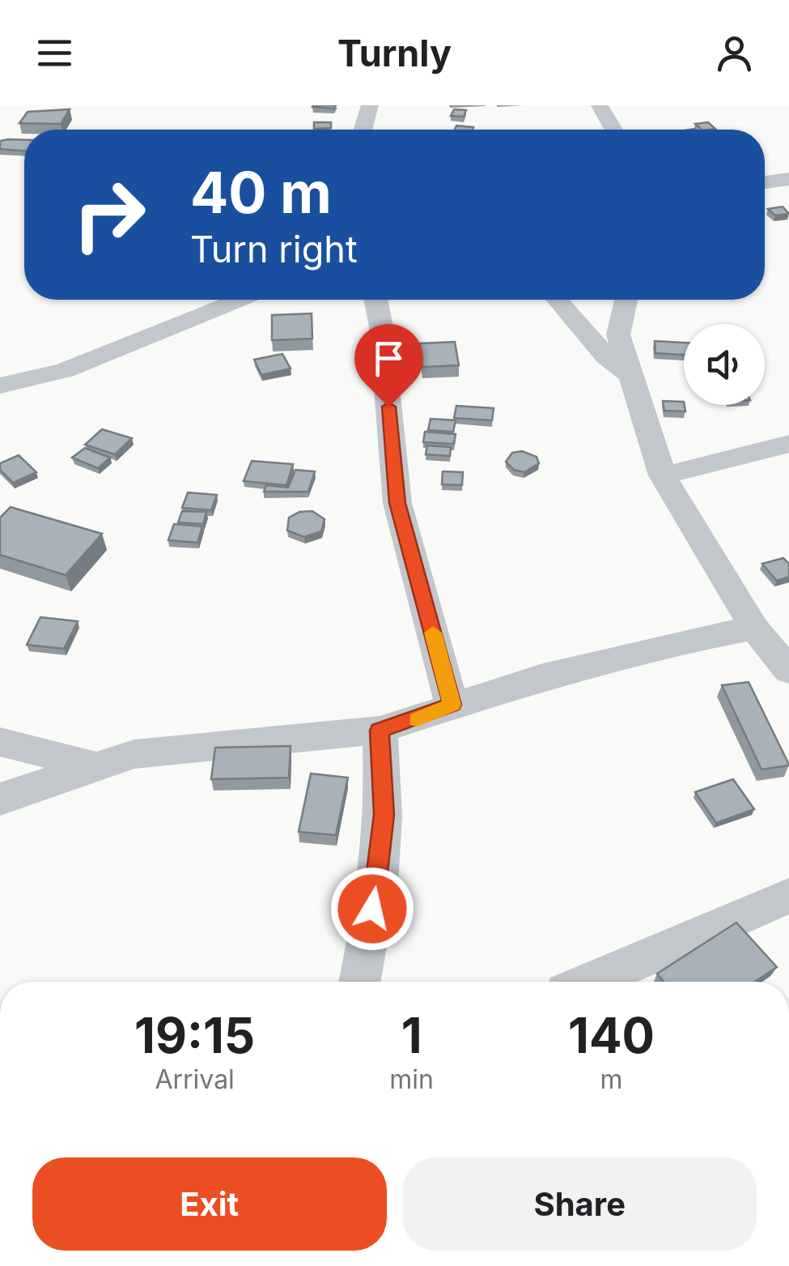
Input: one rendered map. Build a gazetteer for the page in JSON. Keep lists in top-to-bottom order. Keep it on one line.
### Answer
{"page":{"header":"Turnly","turn":["40 m","Turn right"],"eta":["19:15","Arrival","1","min","140","m"],"buttons":["Exit","Share"]}}
